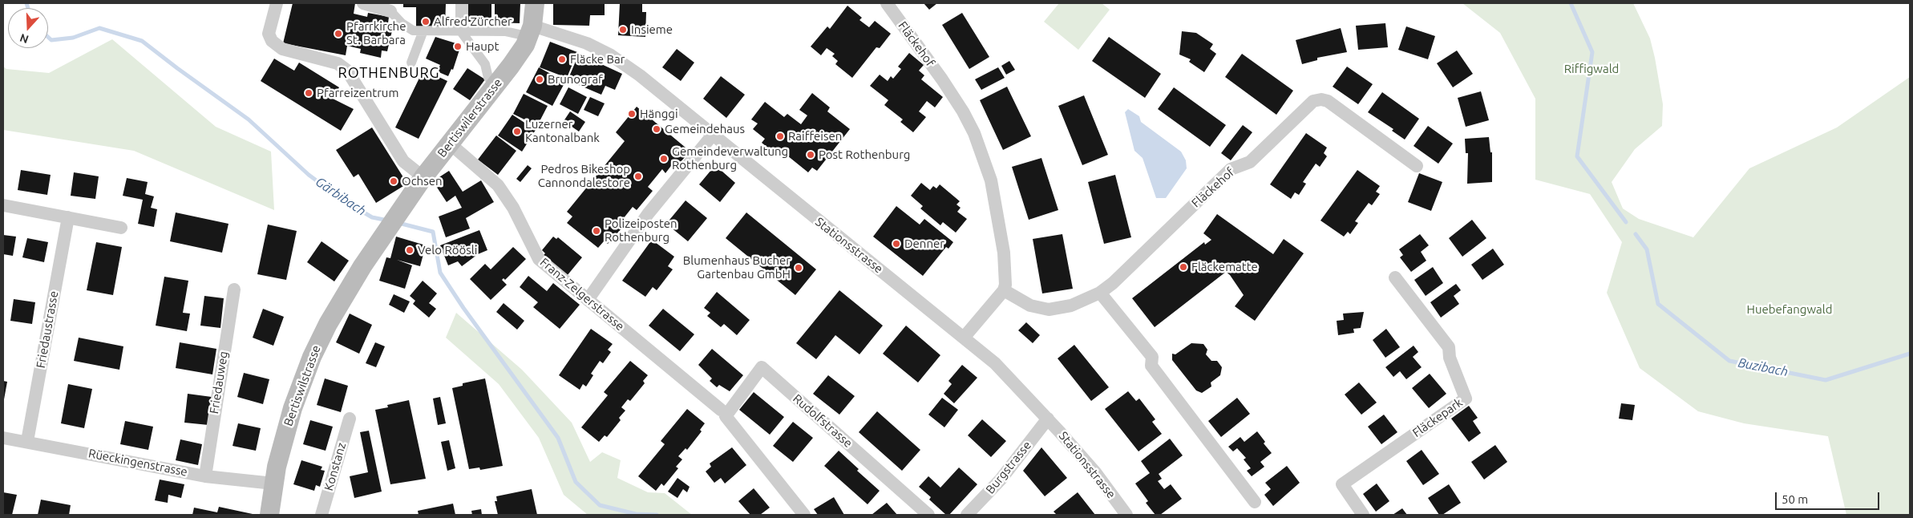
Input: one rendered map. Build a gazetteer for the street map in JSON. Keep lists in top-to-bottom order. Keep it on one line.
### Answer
{"streets":{"main road":["Bertiswilerstrasse","Bertiswilstrasse"],"street":["Fläckehof","Stationsstrasse","Franz-Zelgerstrasse","Friedaustrasse","Friedauweg","Fläckepark","Rudolfstrasse","Rüeckingenstrasse","Konstanz","Burgstrasse"]},"crossings":[["Bertiswilerstrasse","Stationsstrasse"],["Bertiswilerstrasse","Franz-Zelgerstrasse"],["Bertiswilerstrasse","Bertiswilstrasse"],["Stationsstrasse","Burgstrasse"],["Franz-Zelgerstrasse","Rudolfstrasse"],["Friedaustrasse","Rüeckingenstrasse"],["Friedauweg","Rüeckingenstrasse"],["Bertiswilstrasse","Rüeckingenstrasse"]],"districts":["ROTHENBURG"],"water":["Gärbibach","Buzibach"],"parks":["Riffigwald","Huebefangwald"],"places":["Alfred Zürcher","Insieme","Pfarrkirche St. Barbara","Haupt","Fläcke Bar","Brunograf","Pfarreizentrum","Hänggi","Gemeindehaus","Luzerner Kantonalbank","Raiffeisen","Post Rothenburg","Gemeindeverwaltung Rothenburg","Pedros Bikeshop Cannondalestore","Ochsen","Polizeiposten Rothenburg","Denner","Velo Röösli","Fläckematte","Blumenhaus Bucher Gartenbau GmbH"],"scale_bar":"50 m","north":"bottom"}
